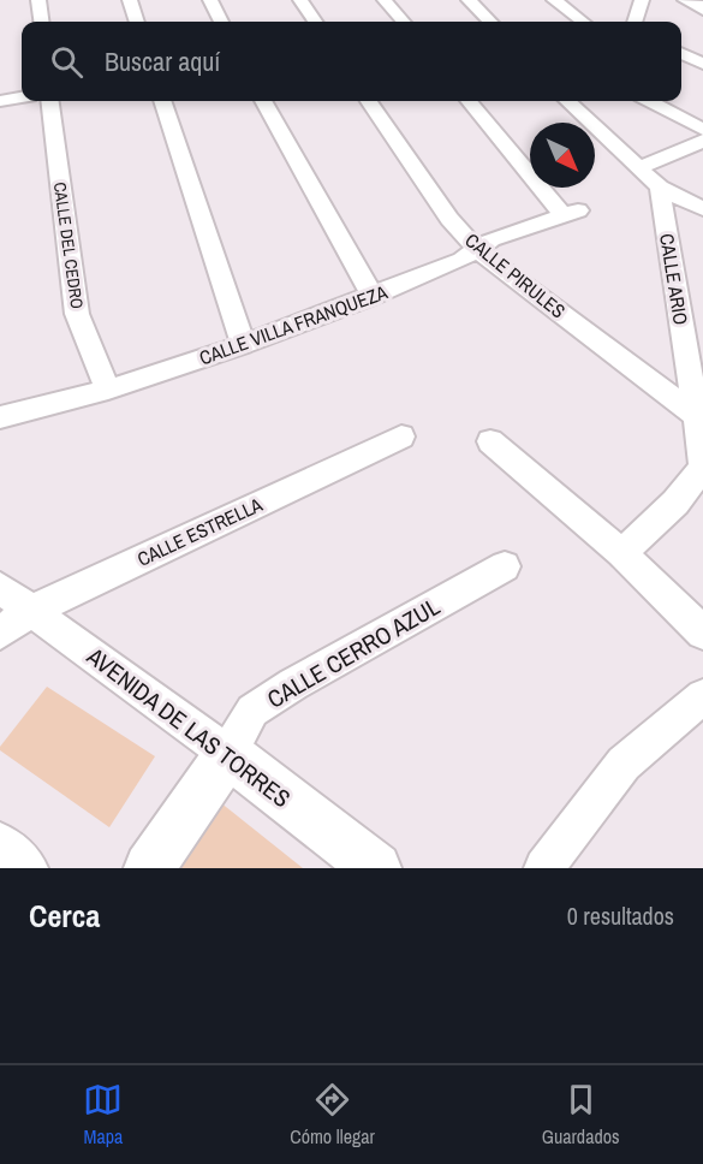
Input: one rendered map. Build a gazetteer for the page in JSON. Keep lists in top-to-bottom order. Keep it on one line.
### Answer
{"streets":{"street":["CALLE DEL CEDRO","CALLE PIRULES","CALLE ARIO","CALLE VILLA FRANQUEZA","CALLE ESTRELLA","CALLE CERRO AZUL","AVENIDA DE LAS TORRES"]},"crossings":[["CALLE DEL CEDRO","CALLE VILLA FRANQUEZA"],["CALLE PIRULES","CALLE ARIO"],["CALLE PIRULES","CALLE VILLA FRANQUEZA"],["CALLE ESTRELLA","AVENIDA DE LAS TORRES"],["CALLE CERRO AZUL","AVENIDA DE LAS TORRES"]],"north":"bottom right","page":{"search":"Buscar aquí","heading":["Cerca","0 resultados"],"nav":["Mapa","Cómo llegar","Guardados"]}}
